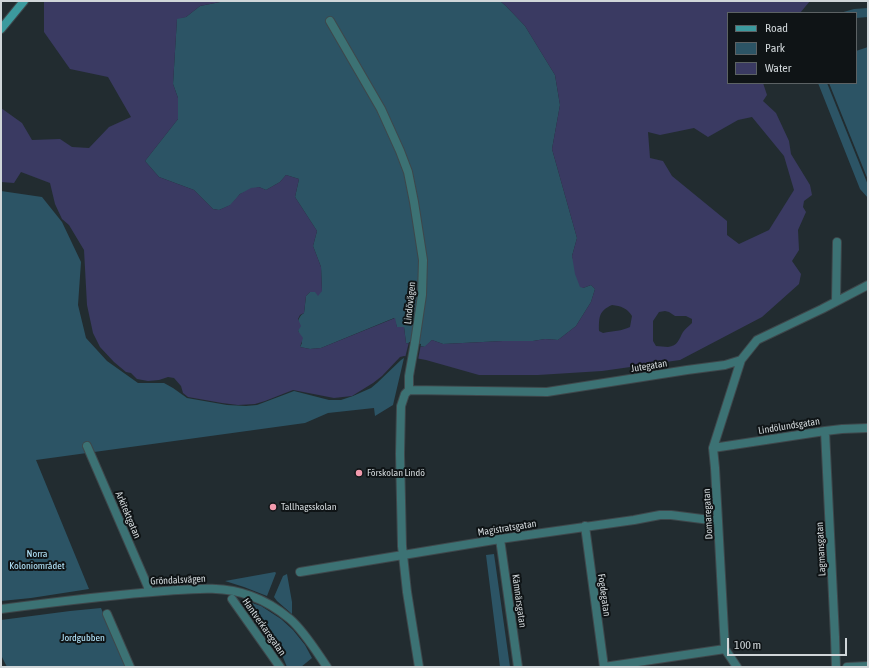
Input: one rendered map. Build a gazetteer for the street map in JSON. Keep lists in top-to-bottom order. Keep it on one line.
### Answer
{"streets":{"street":["Lindövägen","Jutegatan","Lindölundsgatan","Domaregatan","Arkitektgatan","Magistratsgatan","Lagmansgatan","Gröndalsvägen","Fogdegatan","Kämnärsgatan","Hantverkaregatan"]},"crossings":[["Lindövägen","Jutegatan"],["Lindövägen","Magistratsgatan"],["Jutegatan","Domaregatan"],["Lindölundsgatan","Domaregatan"],["Lindölundsgatan","Lagmansgatan"],["Domaregatan","Magistratsgatan"],["Domaregatan","Fogdegatan"],["Arkitektgatan","Gröndalsvägen"],["Magistratsgatan","Fogdegatan"],["Magistratsgatan","Kämnärsgatan"]],"parks":["Norra Koloniområdet","Jordgubben"],"places":["Förskolan Lindö","Tallhagsskolan"],"legend":["Road","Park","Water"],"scale_bar":"100 m"}
